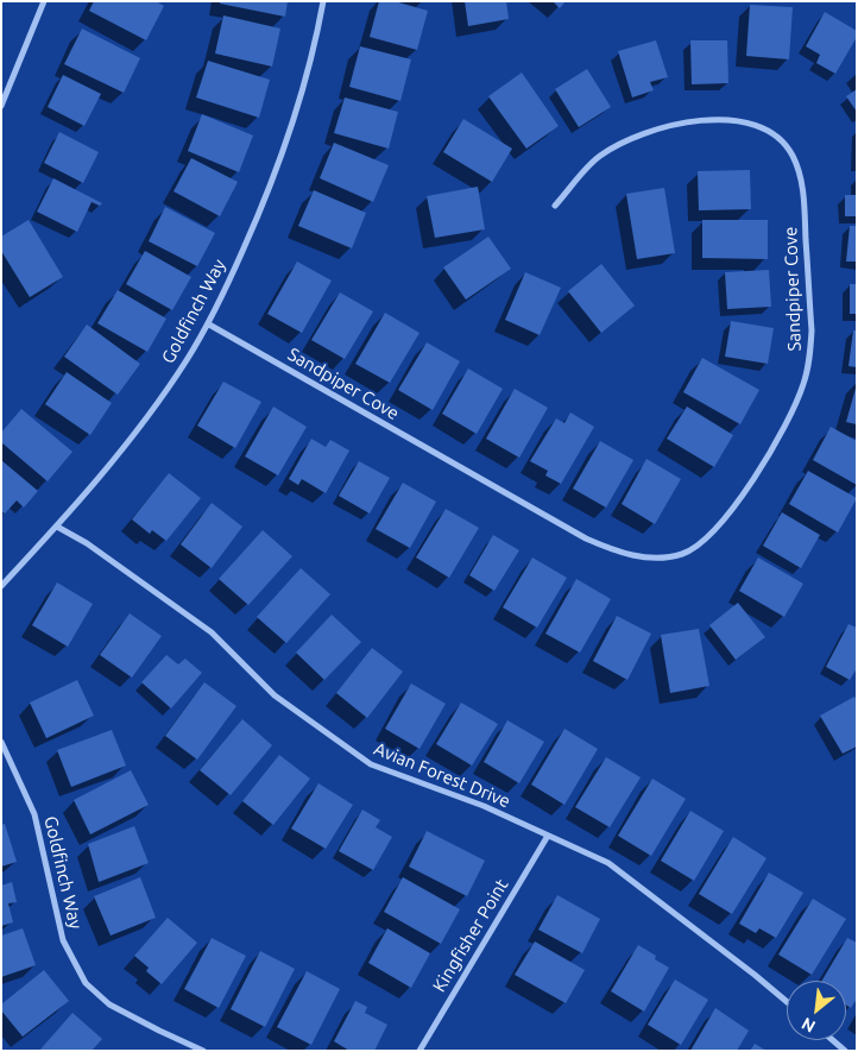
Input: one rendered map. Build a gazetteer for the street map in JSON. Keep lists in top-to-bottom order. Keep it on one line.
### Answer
{"streets":{"street":["Sandpiper Cove","Goldfinch Way","Avian Forest Drive","Kingfisher Point"]},"crossings":[["Sandpiper Cove","Goldfinch Way"],["Goldfinch Way","Avian Forest Drive"],["Avian Forest Drive","Kingfisher Point"]],"north":"bottom left"}
